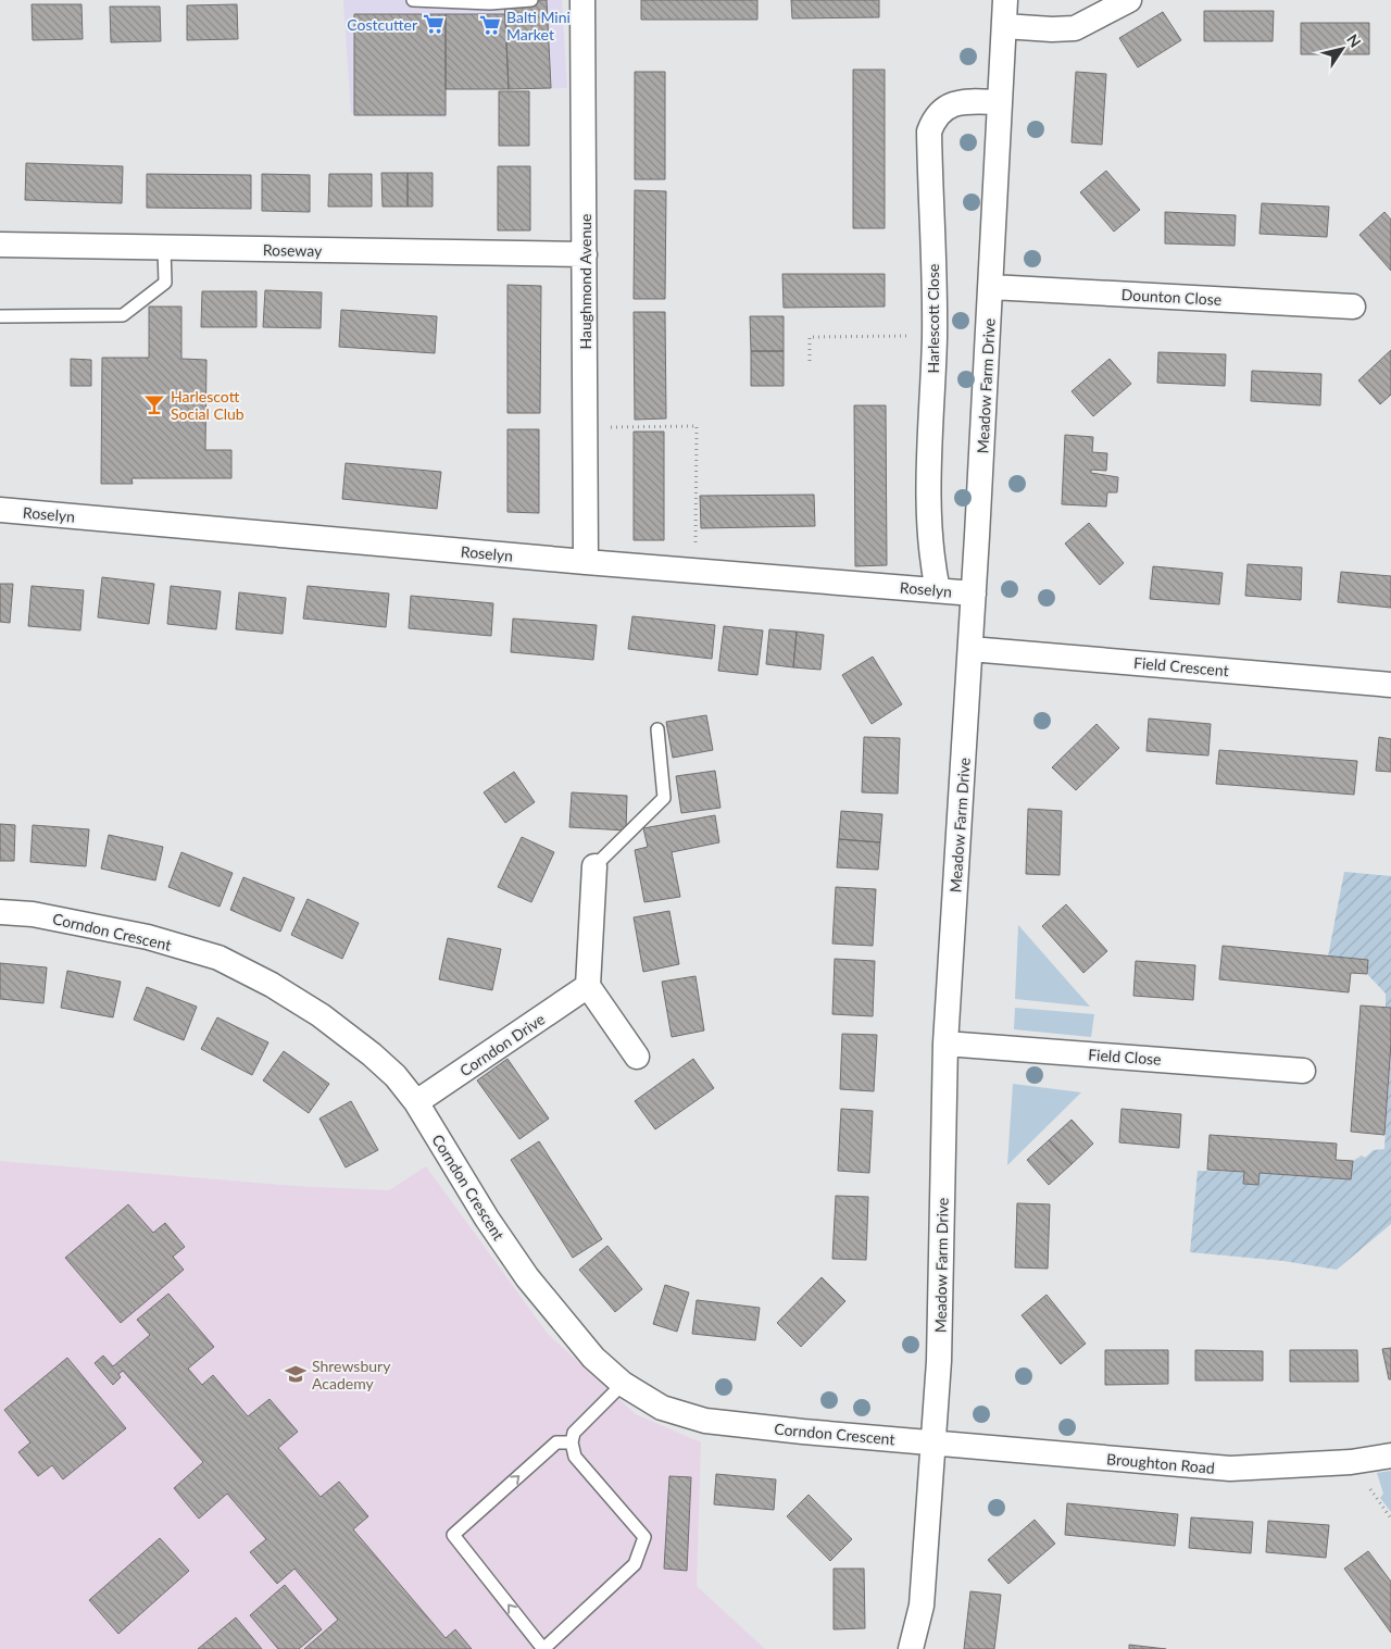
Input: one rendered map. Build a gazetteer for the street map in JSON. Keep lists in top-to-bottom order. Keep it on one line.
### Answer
{"streets":{"street":["Roseway","Haughmond Avenue","Dounton Close","Harlescott Close","Meadow Farm Drive","Roselyn","Field Crescent","Corndon Crescent","Corndon Drive","Field Close","Broughton Road"]},"crossings":[["Roseway","Haughmond Avenue"],["Haughmond Avenue","Roselyn"],["Dounton Close","Meadow Farm Drive"],["Harlescott Close","Meadow Farm Drive"],["Harlescott Close","Roselyn"],["Meadow Farm Drive","Roselyn"],["Meadow Farm Drive","Field Crescent"],["Meadow Farm Drive","Corndon Crescent"],["Meadow Farm Drive","Field Close"],["Meadow Farm Drive","Broughton Road"],["Corndon Crescent","Corndon Drive"],["Corndon Crescent","Broughton Road"]],"places":{"supermarket":["Costcutter","Balti Mini Market"],"bar":["Harlescott Social Club"],"school or university":["Shrewsbury Academy"]},"north":"top right"}
